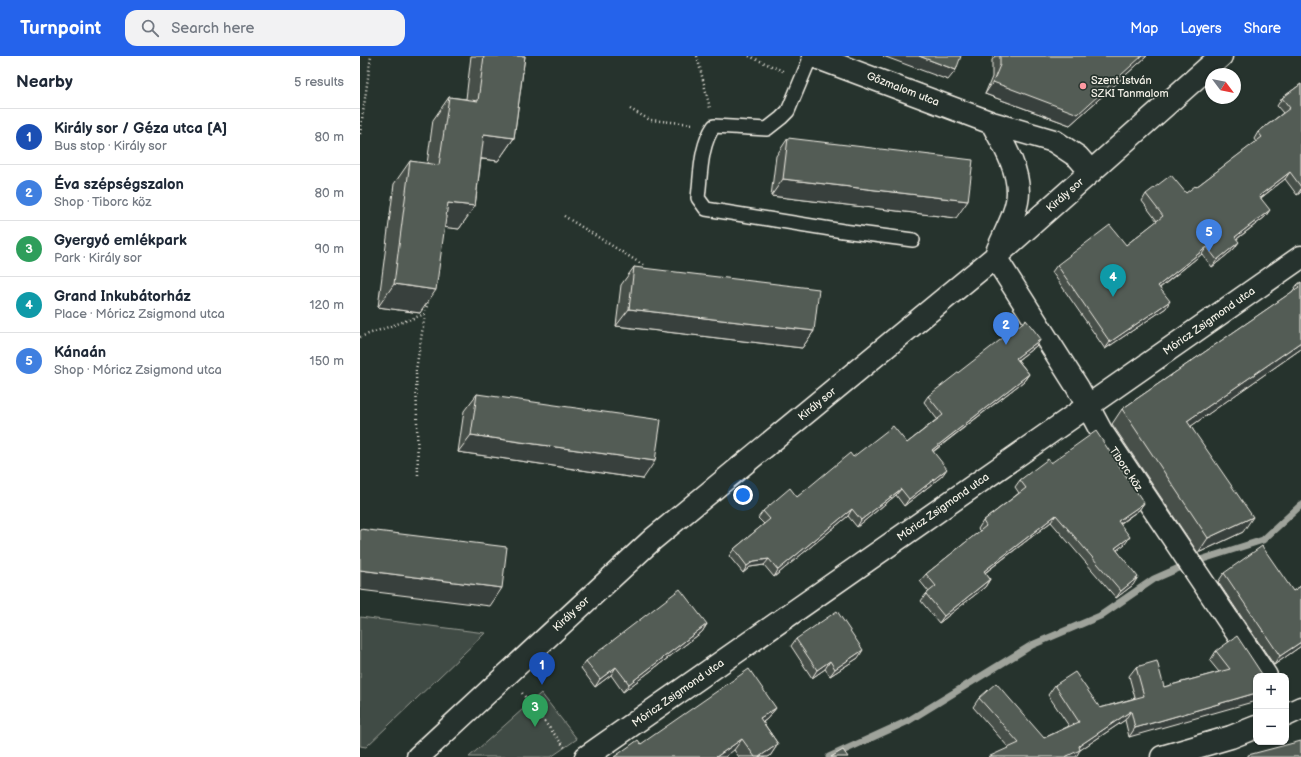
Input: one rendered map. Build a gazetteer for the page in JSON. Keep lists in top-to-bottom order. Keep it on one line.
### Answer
{"streets":{"street":["Gőzmalom utca","Király sor","Móricz Zsigmond utca","Tiborc köz"]},"crossings":[["Gőzmalom utca","Király sor"],["Király sor","Tiborc köz"],["Móricz Zsigmond utca","Tiborc köz"]],"places":["Szent István SZKI Tanmalom"],"north":"bottom right","page":{"header":"Turnpoint","search":"Search here","nav":["Map","Layers","Share"],"heading":["Nearby","5 results"],"list":[{"mark":"1","name":"Király sor / Géza utca [A]","note":"Bus stop · Király sor","value":"80 m"},{"mark":"2","name":"Éva szépségszalon","note":"Shop · Tiborc köz","value":"80 m"},{"mark":"3","name":"Gyergyó emlékpark","note":"Park · Király sor","value":"90 m"},{"mark":"4","name":"Grand Inkubátorház","note":"Place · Móricz Zsigmond utca","value":"120 m"},{"mark":"5","name":"Kánaán","note":"Shop · Móricz Zsigmond utca","value":"150 m"}],"pins":["5","4","2","1","3"],"map_buttons":["+","−"]}}
